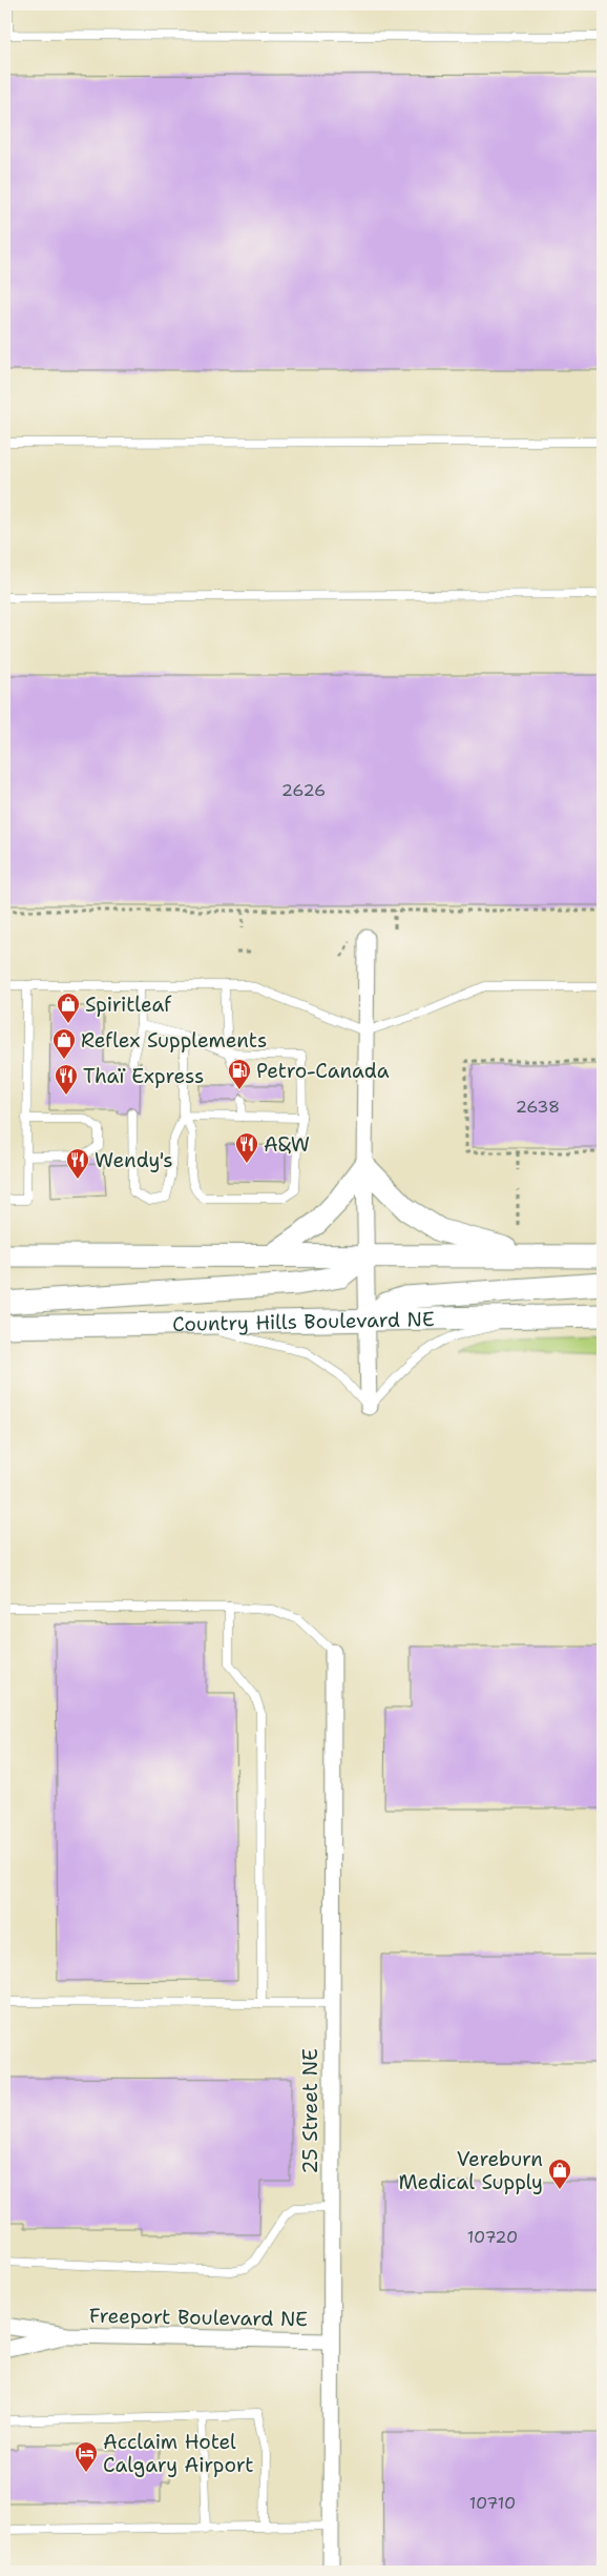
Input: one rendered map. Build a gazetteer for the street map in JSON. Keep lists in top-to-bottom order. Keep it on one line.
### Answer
{"streets":{"main road":["Country Hills Boulevard NE"],"street":["25 Street NE","Freeport Boulevard NE"]},"crossings":[["25 Street NE","Freeport Boulevard NE"]],"places":{"shop":["Spiritleaf","Reflex Supplements","Vereburn Medical Supply"],"fuel station":["Petro-Canada"],"restaurant":["Thaï Express","A&W","Wendy's"],"hotel":["Acclaim Hotel Calgary Airport"]},"house_numbers":["2626","2638","10720","10710"]}
